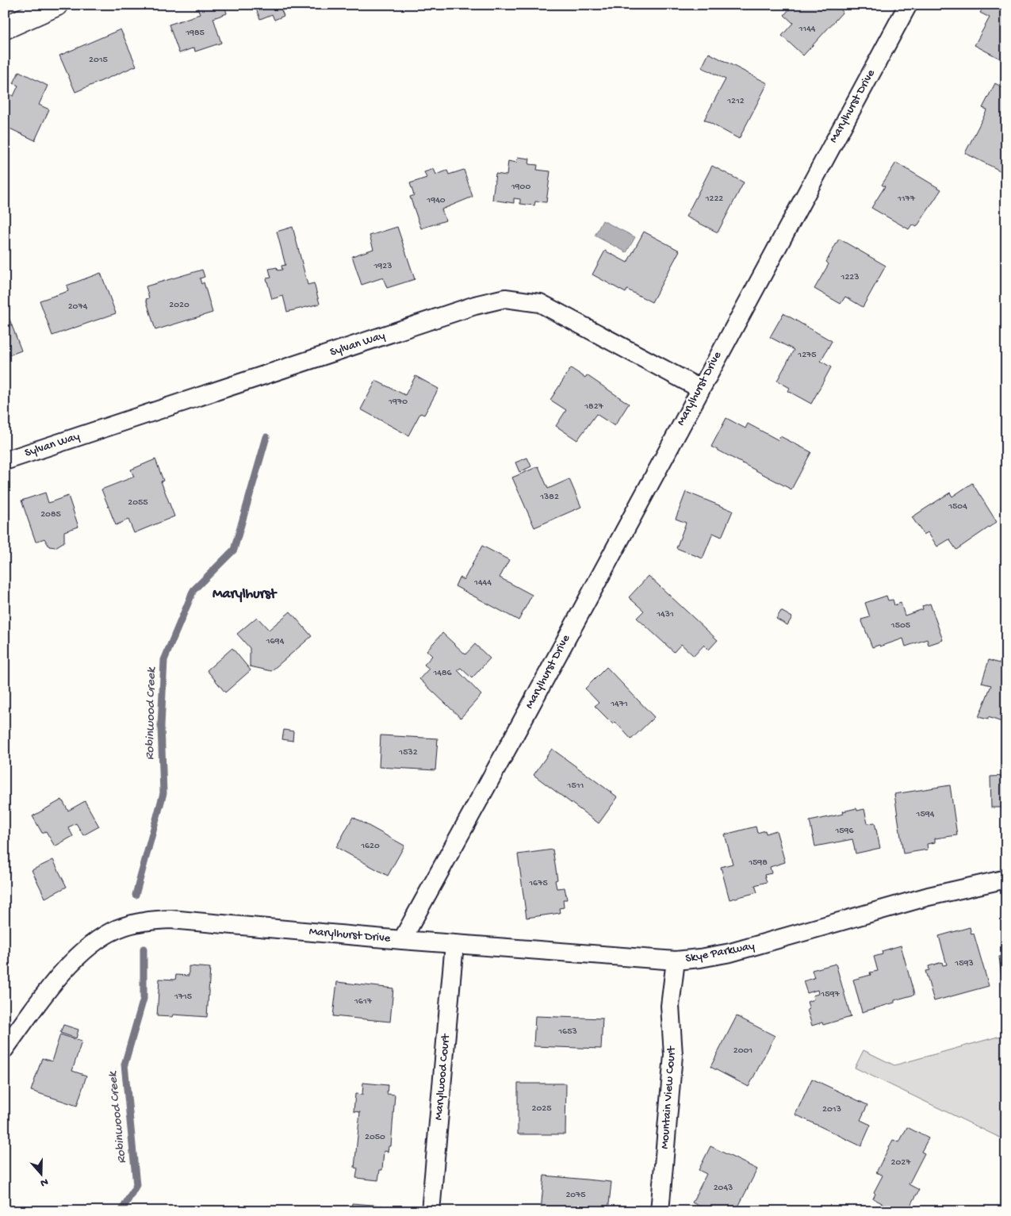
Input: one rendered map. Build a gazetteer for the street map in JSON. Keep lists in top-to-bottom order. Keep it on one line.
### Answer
{"streets":{"street":["Marylhurst Drive","Sylvan Way","Skye Parkway","Marylwood Court","Mountain View Court"]},"crossings":[["Marylhurst Drive","Sylvan Way"],["Marylhurst Drive","Skye Parkway"],["Skye Parkway","Marylwood Court"],["Skye Parkway","Mountain View Court"]],"districts":["Marylhurst"],"water":["Robinwood Creek"],"house_numbers":["1144","1985","2015","1212","1900","1222","1177","1940","1923","1223","2020","2074","1275","1970","1827","1382","2055","1504","2085","1444","1431","1505","1694","1486","1471","1532","1511","1594","1596","1620","1598","1675","1593","1597","1715","1617","1653","2001","2025","2013","2050","2027","2043","2075"],"north":"bottom"}
